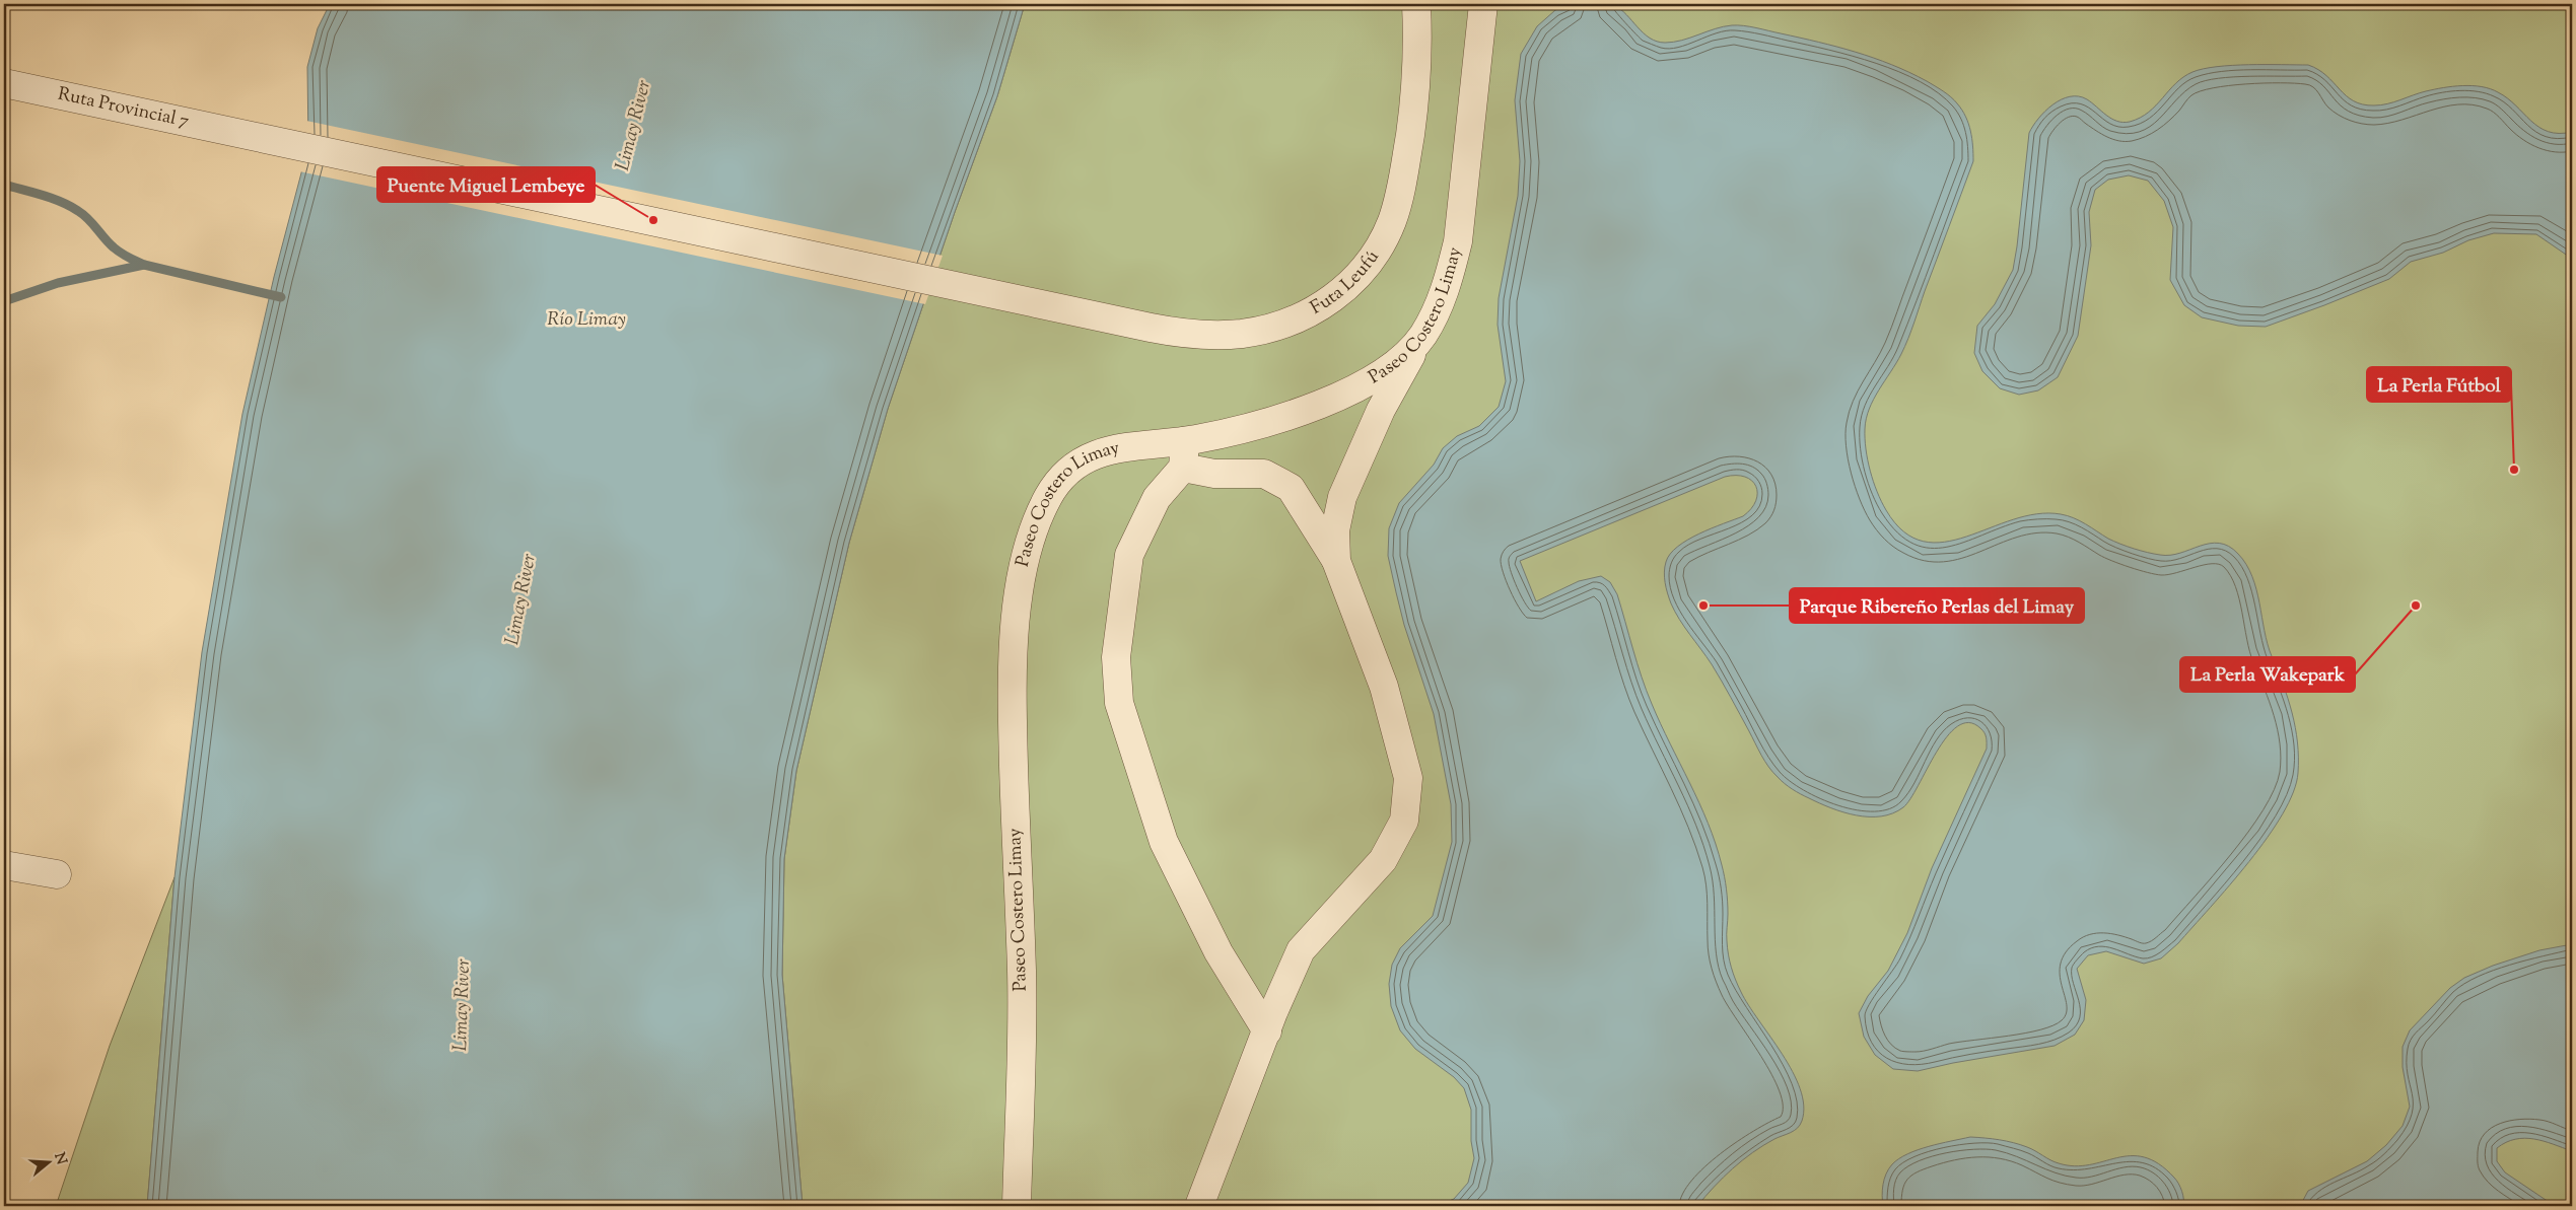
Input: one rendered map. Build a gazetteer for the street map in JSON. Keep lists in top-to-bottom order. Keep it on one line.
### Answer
{"streets":{"street":["Ruta Provincial 7","Futa Leufú","Paseo Costero Limay"]},"crossings":[["Ruta Provincial 7","Futa Leufú"]],"water":["Limay River","Río Limay"],"places":["Puente Miguel Lembeye","La Perla Fútbol","Parque Ribereño Perlas del Limay","La Perla Wakepark"],"north":"right"}
